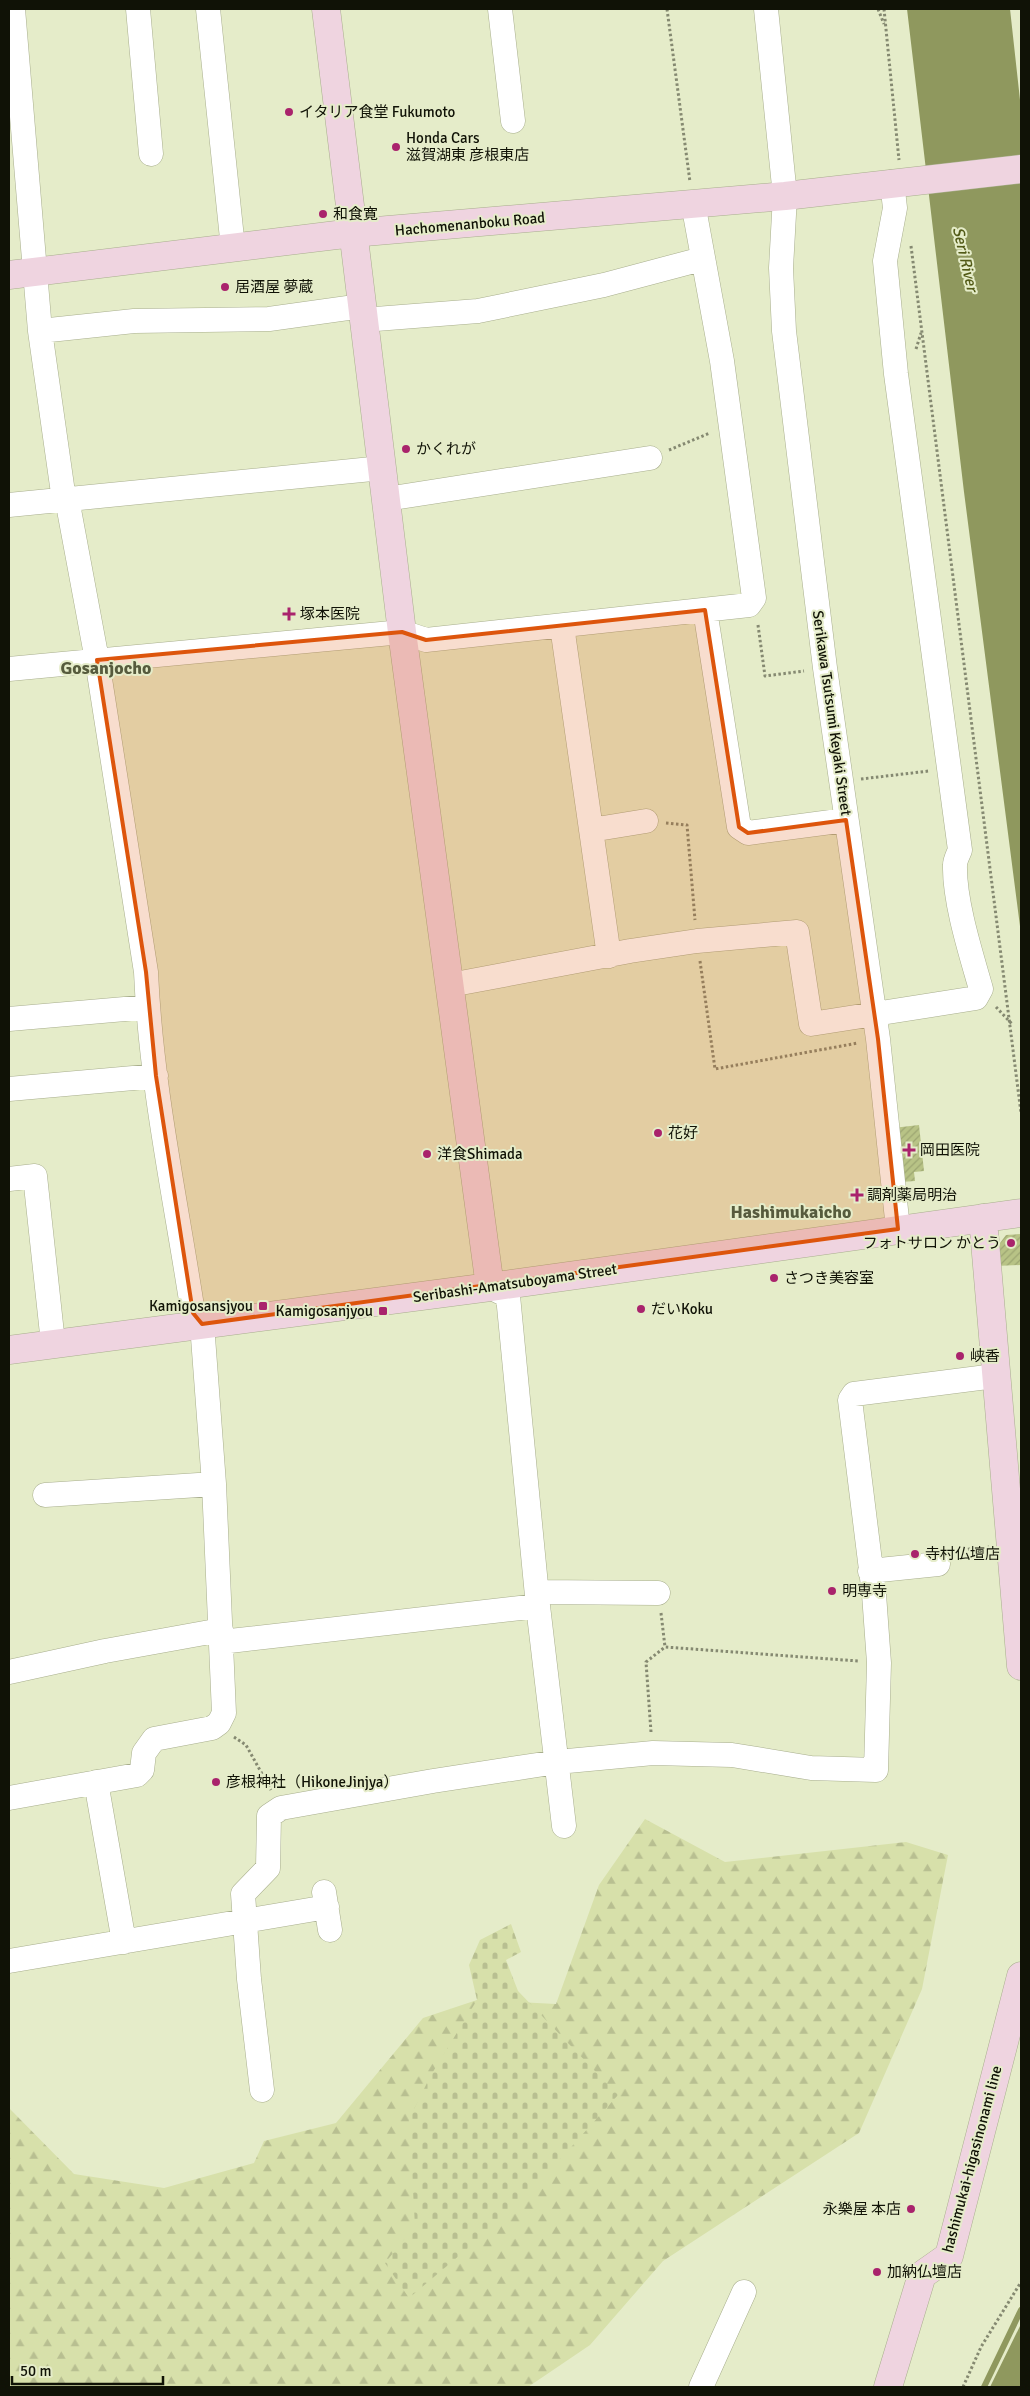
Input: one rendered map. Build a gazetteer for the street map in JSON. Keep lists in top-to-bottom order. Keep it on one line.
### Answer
{"streets":{"street":["Hachomenanboku Road","Serikawa Tsutsumi Keyaki Street","Seribashi-Amatsuboyama Street","hashimukai-higasinonami line"]},"crossings":[["Hachomenanboku Road","Serikawa Tsutsumi Keyaki Street"],["Serikawa Tsutsumi Keyaki Street","Seribashi-Amatsuboyama Street"]],"districts":["Gosanjocho","Hashimukaicho"],"water":["Seri River"],"places":{"other":["イタリア食堂 Fukumoto","Honda Cars 滋賀湖東 彦根東店","和食寛","居酒屋 夢蔵","かくれが","花好","洋食Shimada","フォトサロン かとう","さつき美容室","だいKoku","峡香","寺村仏壇店","明専寺","彦根神社（HikoneJinjya）","永樂屋 本店","加納仏壇店"],"health":["塚本医院","岡田医院","調剤薬局明治"],"transit":["Kamigosansjyou","Kamigosanjyou"]},"scale_bar":"50 m"}
